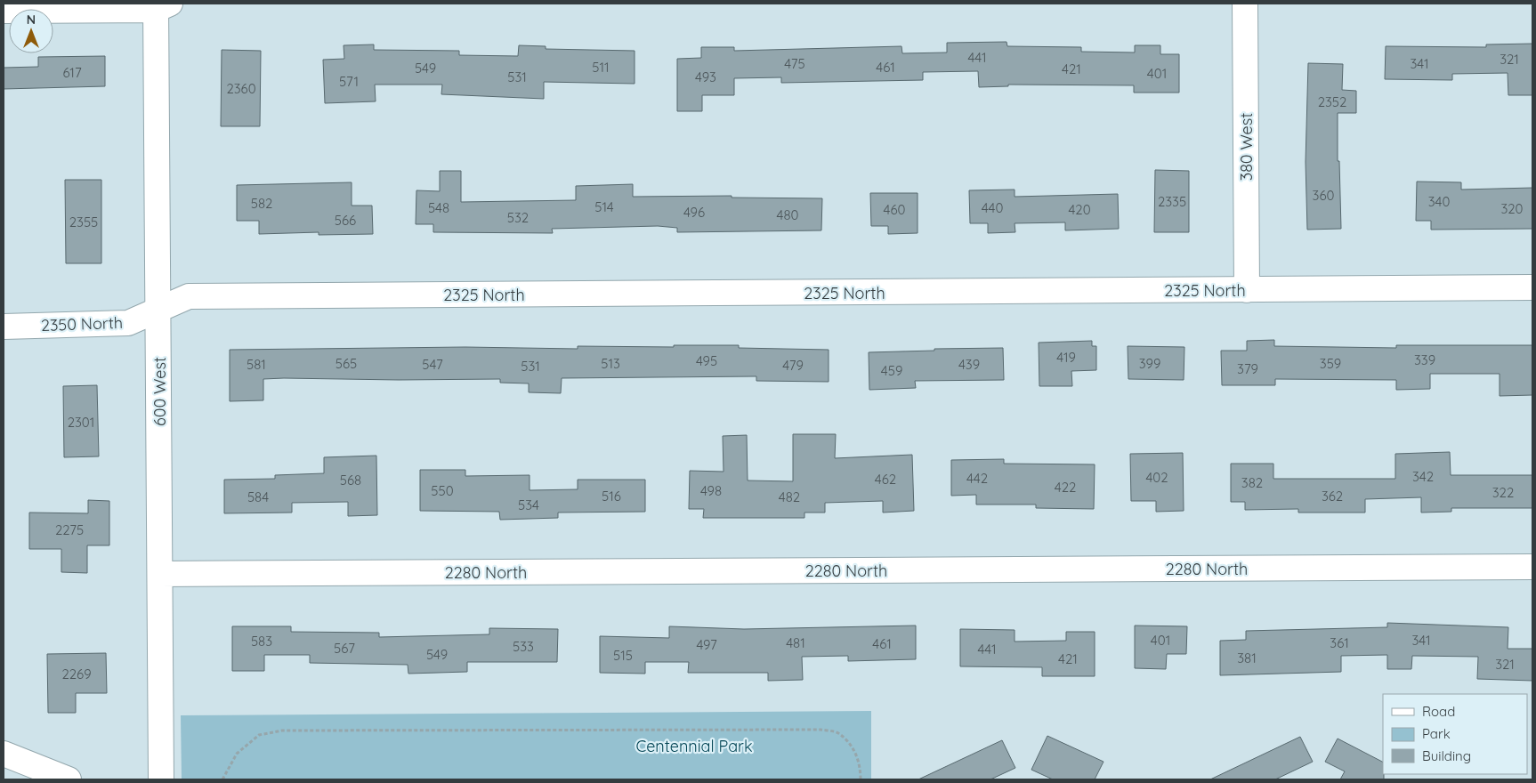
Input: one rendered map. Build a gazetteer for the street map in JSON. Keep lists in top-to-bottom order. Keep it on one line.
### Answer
{"streets":{"street":["380 West","2325 North","2350 North","600 West","2280 North"]},"crossings":[["380 West","2325 North"],["2325 North","2350 North"],["2325 North","600 West"],["2350 North","600 West"],["600 West","2280 North"]],"parks":["Centennial Park"],"house_numbers":["441","321","475","341","511","461","549","421","617","401","531","493","571","2360","2352","360","2335","340","582","514","548","440","320","460","420","496","480","532","566","2355","419","339","495","565","513","399","359","581","547","439","479","531","379","459","2301","342","402","442","462","568","382","422","550","498","322","516","362","584","482","534","2275","401","341","583","481","361","461","497","533","567","441","549","515","381","421","321","2269"],"legend":["Road","Park","Building"],"north":"top"}
